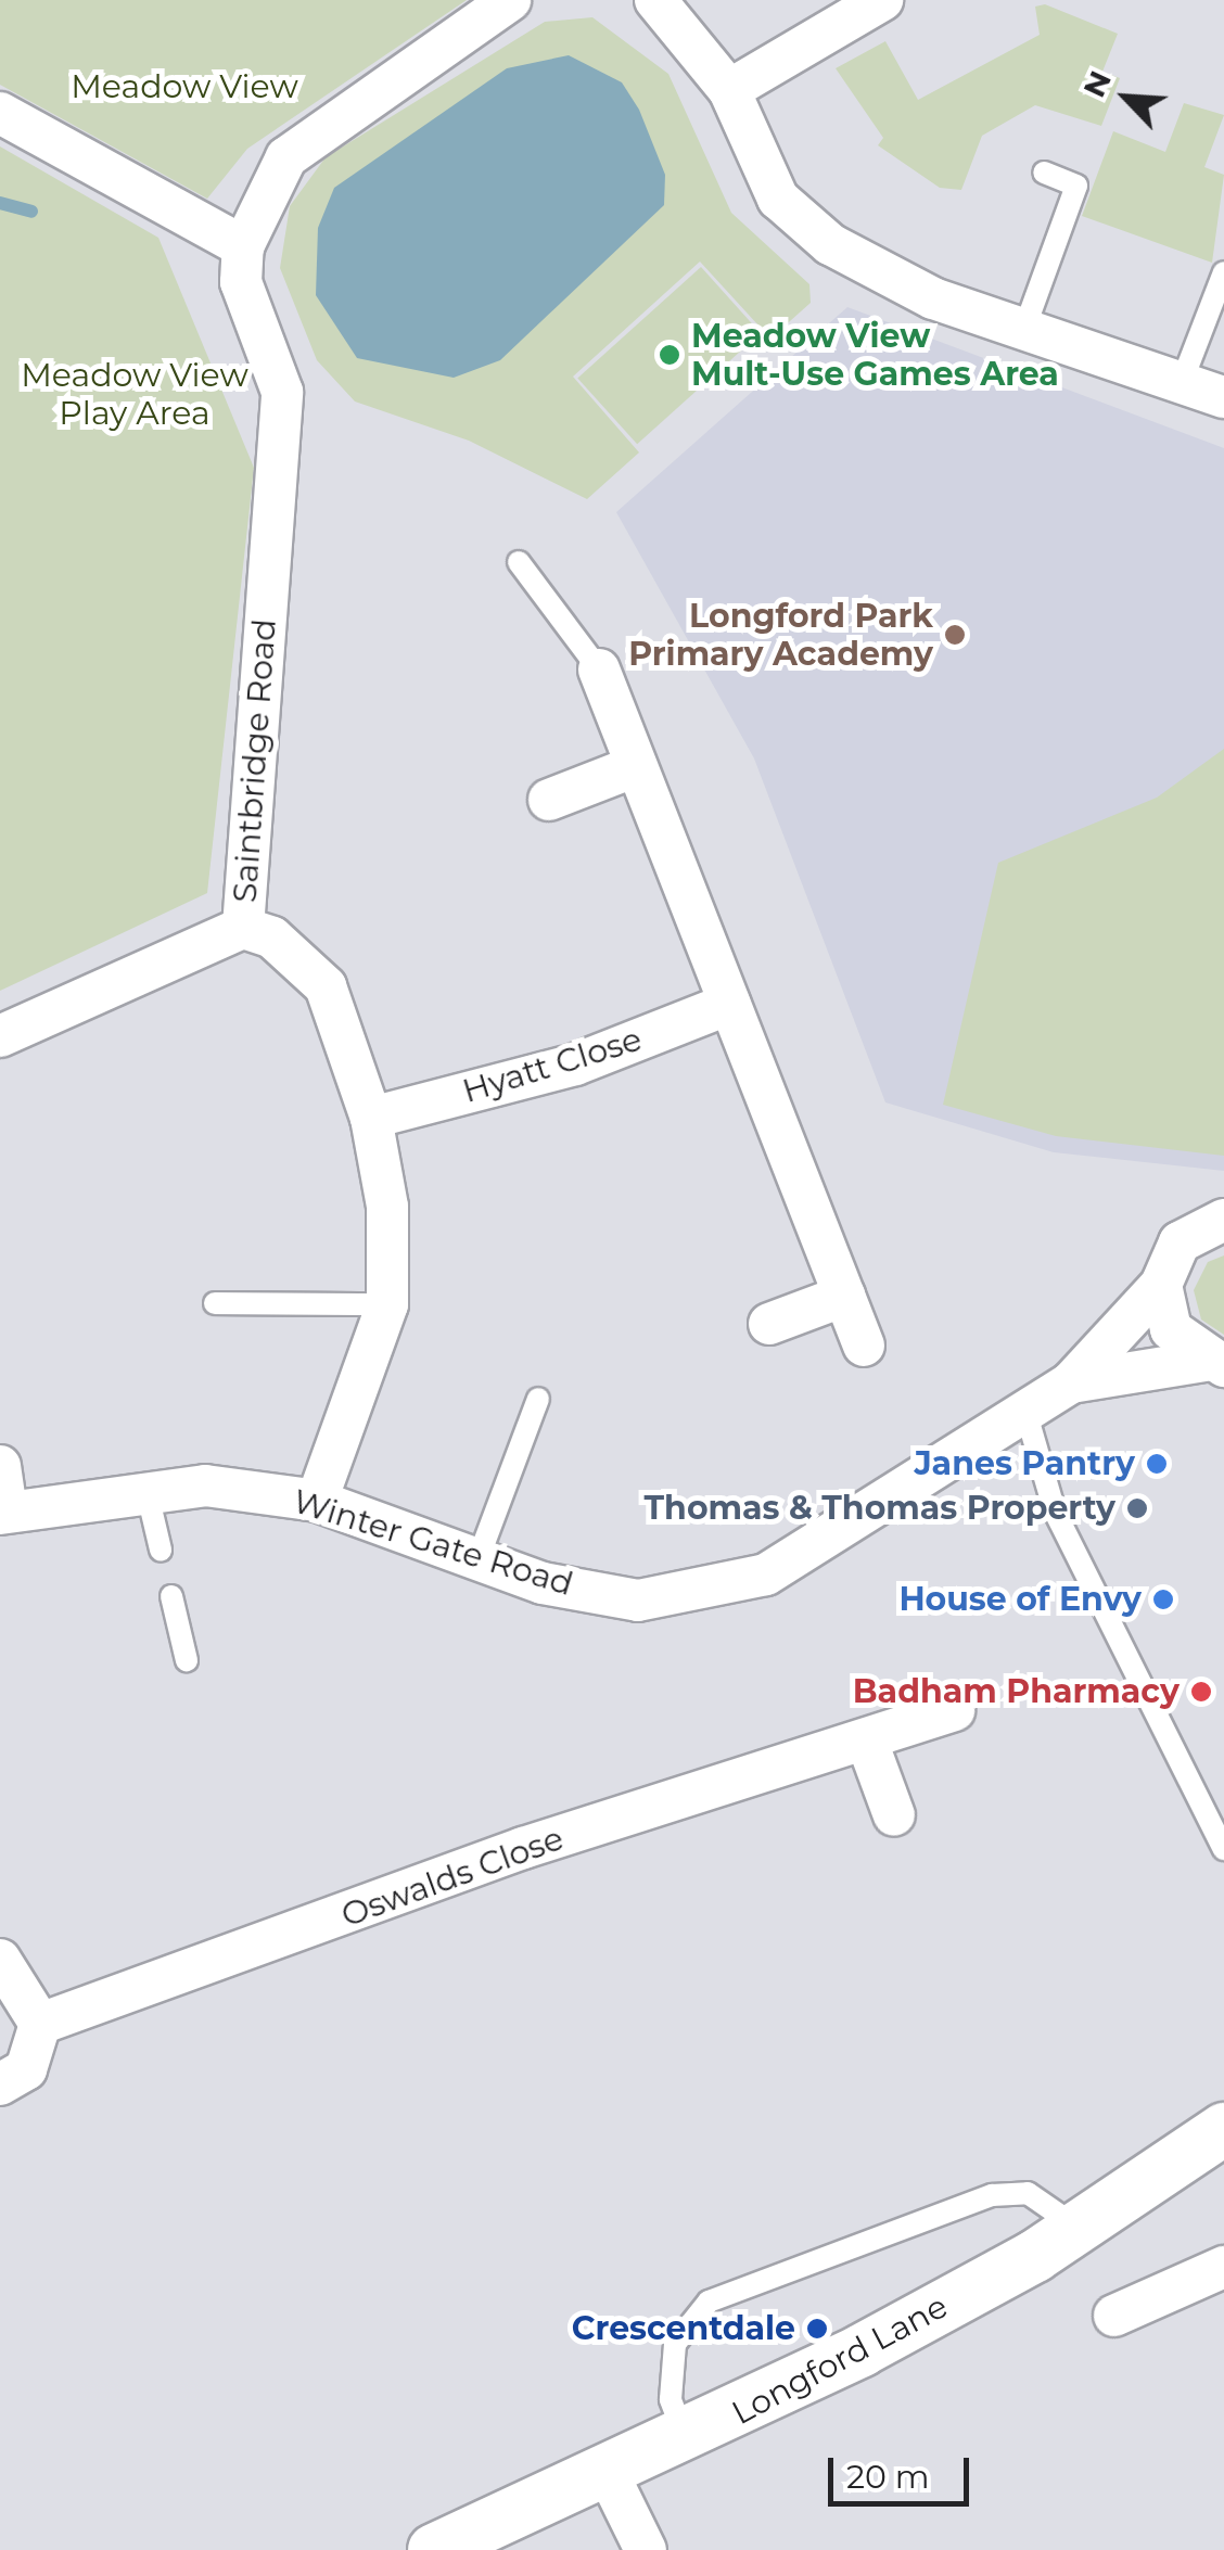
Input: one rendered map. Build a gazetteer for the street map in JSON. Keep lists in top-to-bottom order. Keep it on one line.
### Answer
{"streets":{"street":["Saintbridge Road","Hyatt Close","Winter Gate Road","Oswalds Close","Longford Lane"]},"parks":["Meadow View","Meadow View Play Area"],"places":["Meadow View Mult-Use Games Area","Longford Park Primary Academy","Janes Pantry","Thomas & Thomas Property","House of Envy","Badham Pharmacy","Crescentdale"],"scale_bar":"20 m","north":"top left"}
